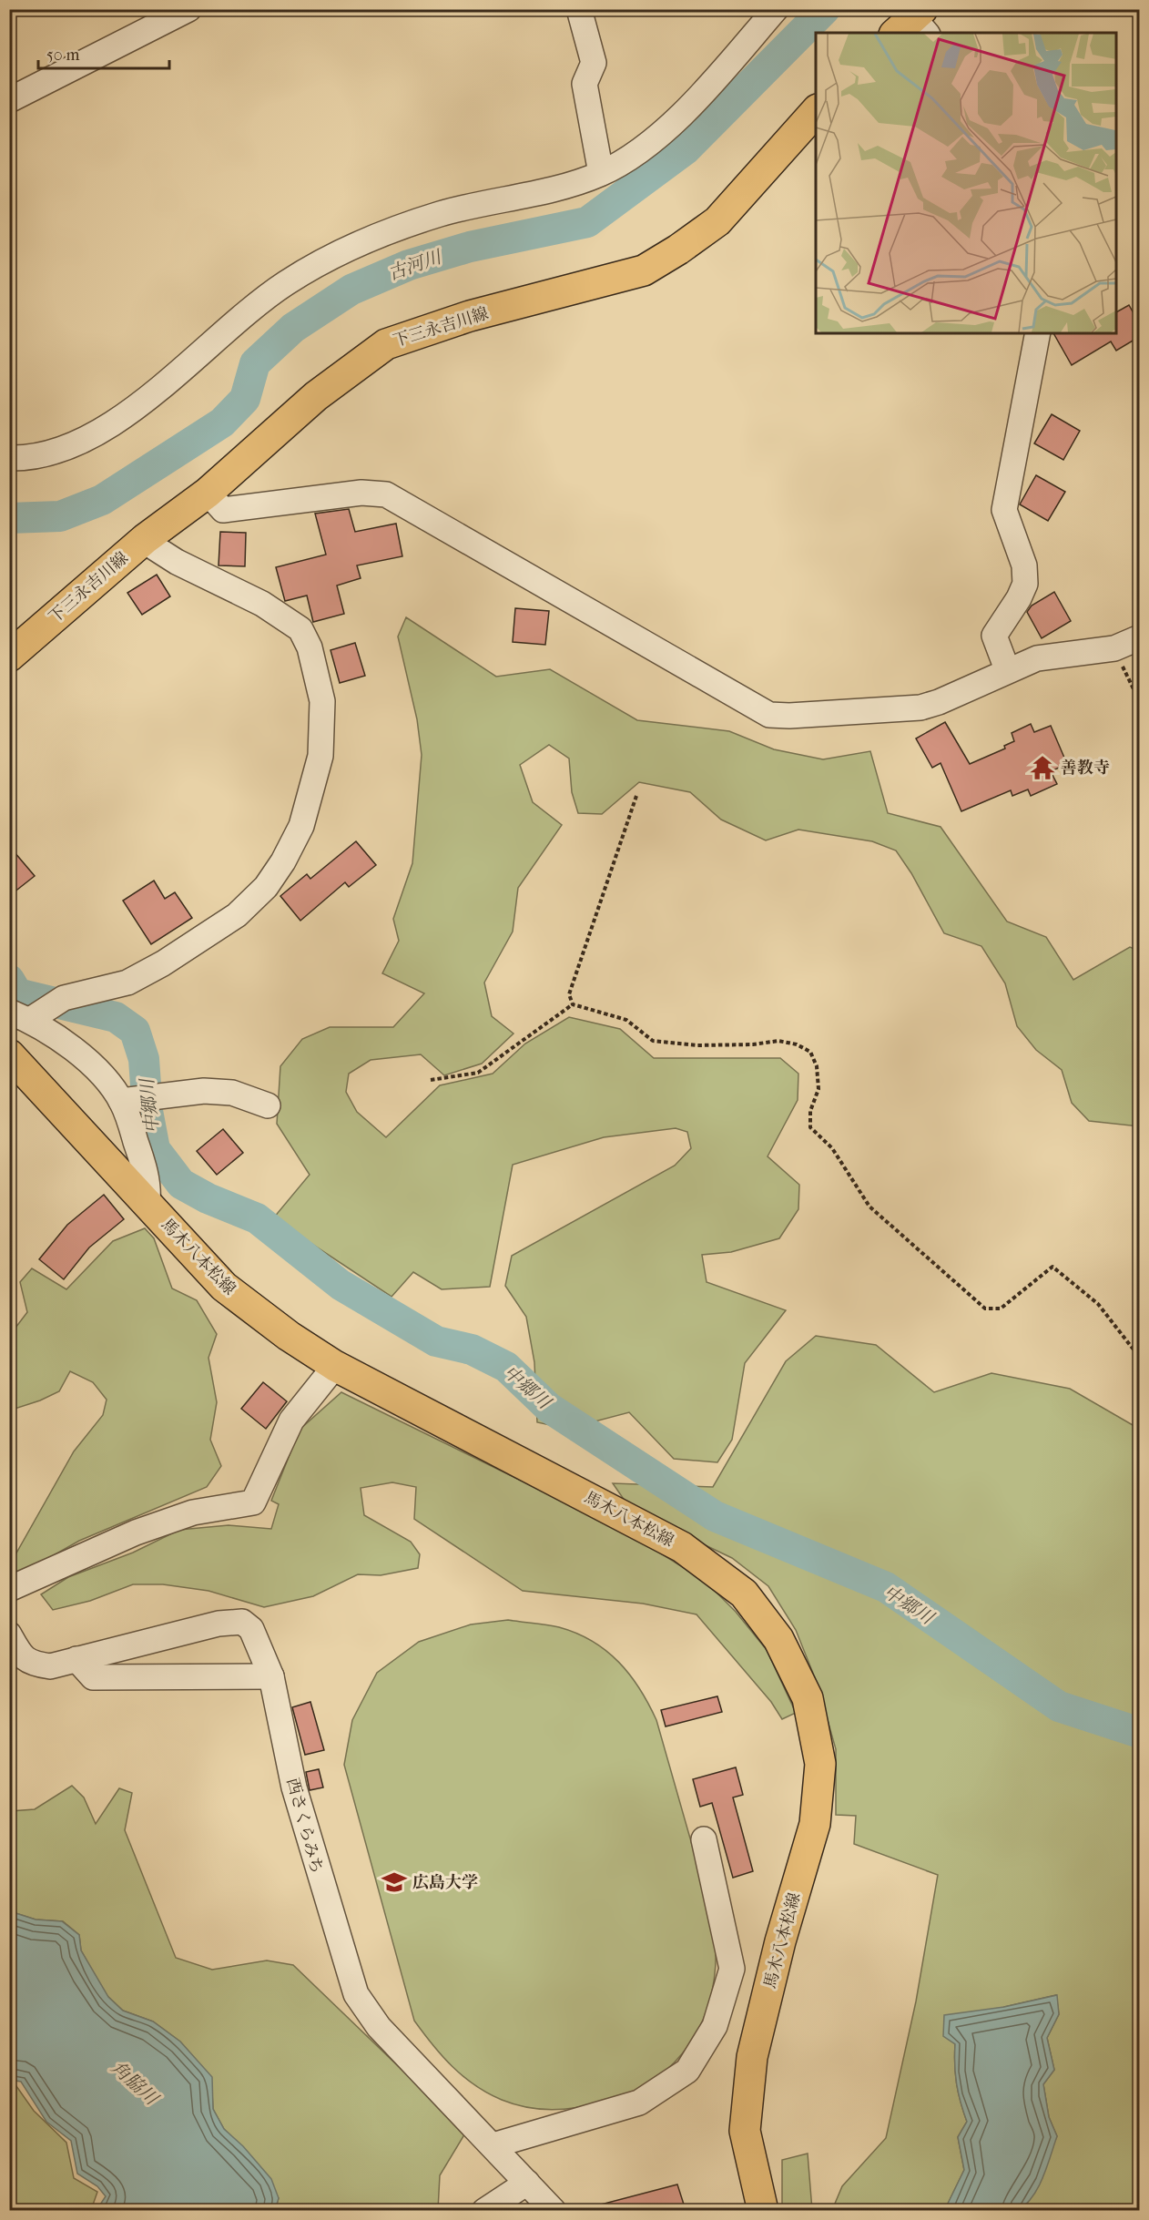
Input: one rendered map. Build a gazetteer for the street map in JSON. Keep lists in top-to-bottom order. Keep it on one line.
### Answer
{"streets":{"main road":["下三永吉川線","馬木八本松線"],"street":["西さくらみち"]},"water":["古河川","中郷川","角脇川"],"places":{"temple":["善教寺"],"school or university":["広島大学"]},"scale_bar":"50 m"}
